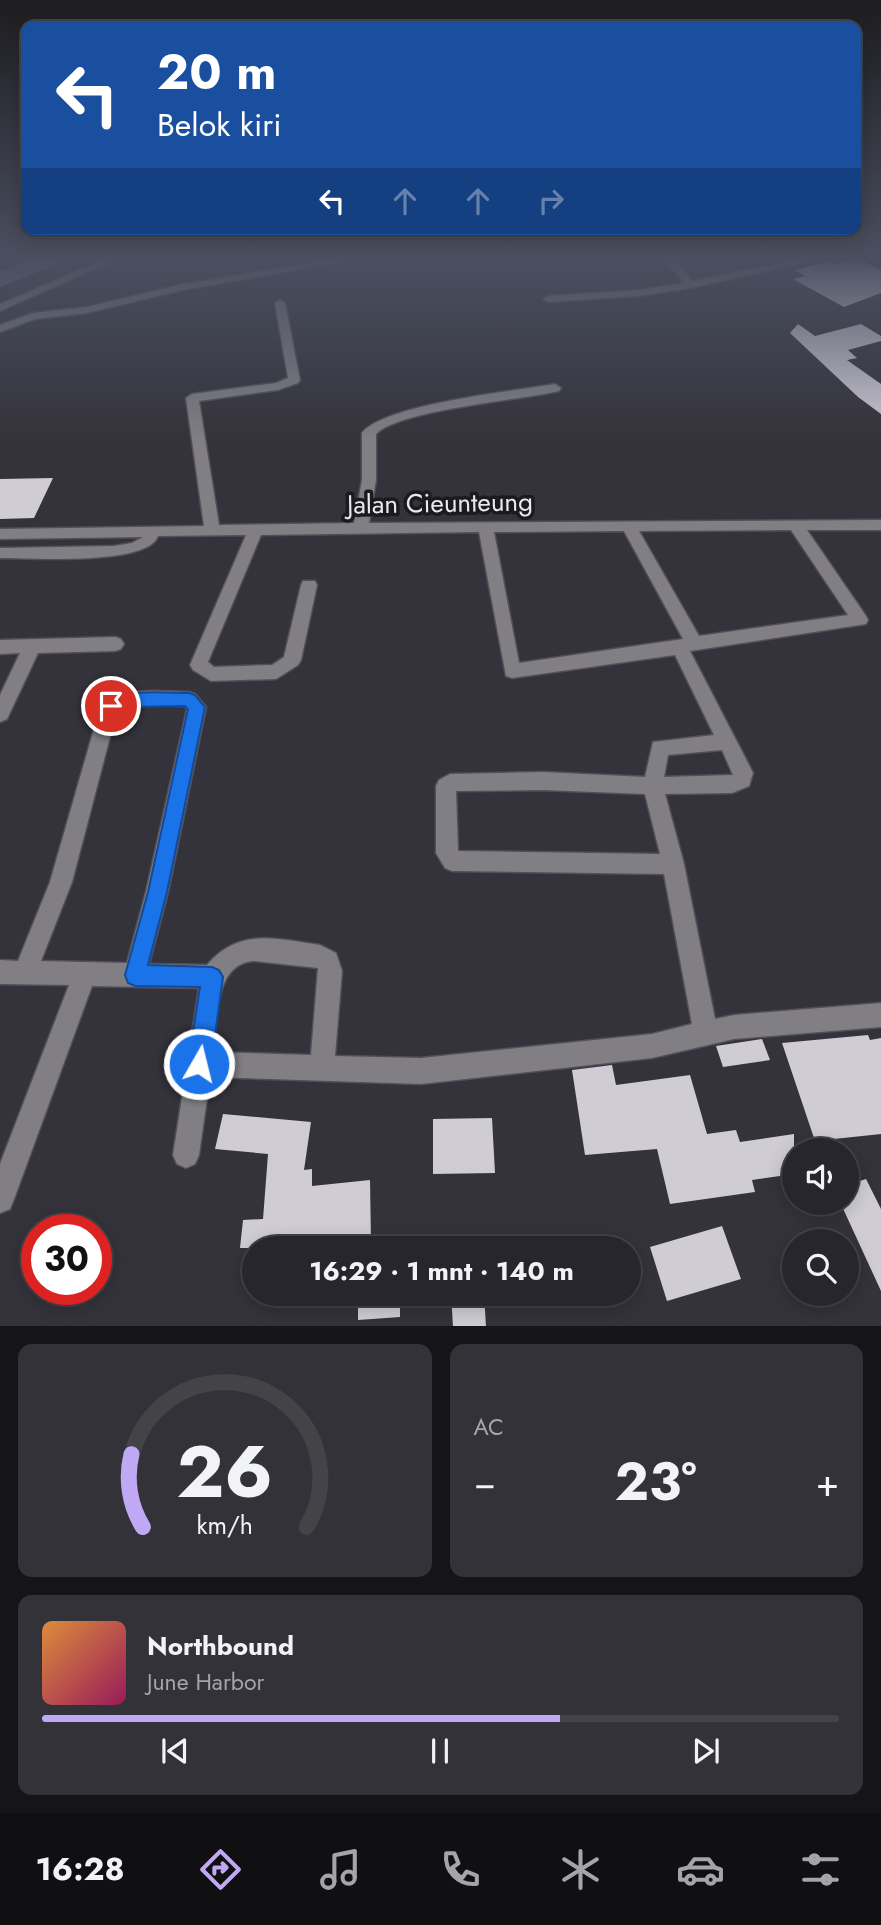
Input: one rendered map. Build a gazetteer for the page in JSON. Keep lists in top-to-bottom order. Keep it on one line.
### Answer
{"streets":{"street":["Jalan Cieunteung"]},"page":{"turn":["20 m","Belok kiri"],"limit":"30","trip":"16:29 · 1 mnt · 140 m","tile":"AC","heat":["−","23°","+"],"song":["Northbound","June Harbor"],"tabs":"16:28","gauge":["26","km/h"]}}
